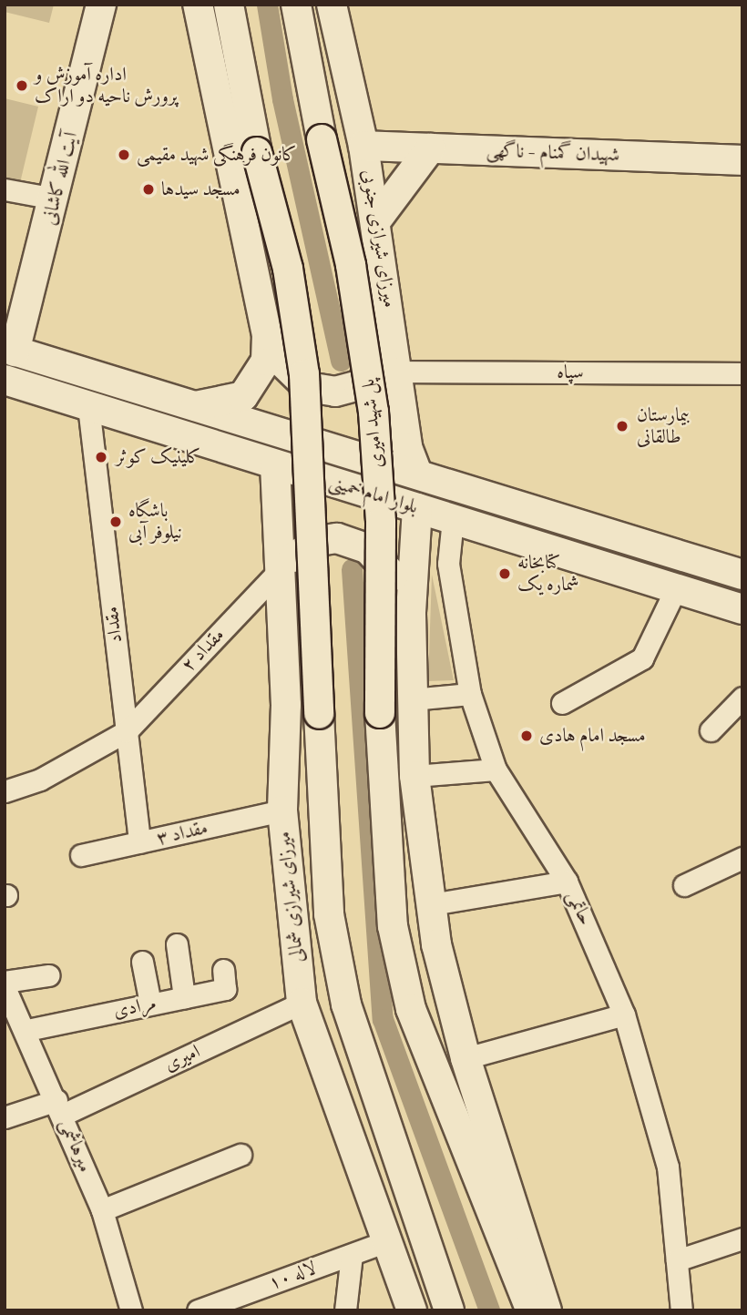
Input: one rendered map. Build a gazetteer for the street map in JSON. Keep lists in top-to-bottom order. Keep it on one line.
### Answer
{"streets":{"main road":["شهیدان گمنام - ناگهی","آیت الله کاشانی","میرزای شیرازی جنوبی","پل شهید امیری","بلوار امام خمینی","میرزای شیرازی شمالی"],"street":["سپاه","مقداد","مقداد ۲","مقداد ۳","حاتمی","مرادی","امیری","میرهاشمی","لاله ۱۰"]},"crossings":[["شهیدان گمنام - ناگهی","میرزای شیرازی جنوبی"],["آیت الله کاشانی","بلوار امام خمینی"],["میرزای شیرازی جنوبی","سپاه"],["میرزای شیرازی جنوبی","بلوار امام خمینی"],["بلوار امام خمینی","مقداد"],["بلوار امام خمینی","میرزای شیرازی شمالی"],["بلوار امام خمینی","حاتمی"],["مقداد","مقداد ۲"],["مقداد","مقداد ۳"],["مقداد ۲","میرزای شیرازی شمالی"],["مقداد ۳","میرزای شیرازی شمالی"],["میرزای شیرازی شمالی","امیری"],["میرزای شیرازی شمالی","لاله ۱۰"],["مرادی","میرهاشمی"],["امیری","میرهاشمی"]],"places":["اداره آموزش و پرورش ناحیه دو اراک","کانون فرهنگی شهید مقیمی","مسجد سیدها","بیمارستان طالقانی","کلینیک کوثر","باشگاه نیلوفر آبی","کتابخانه شماره یک","مسجد امام هادی"]}
